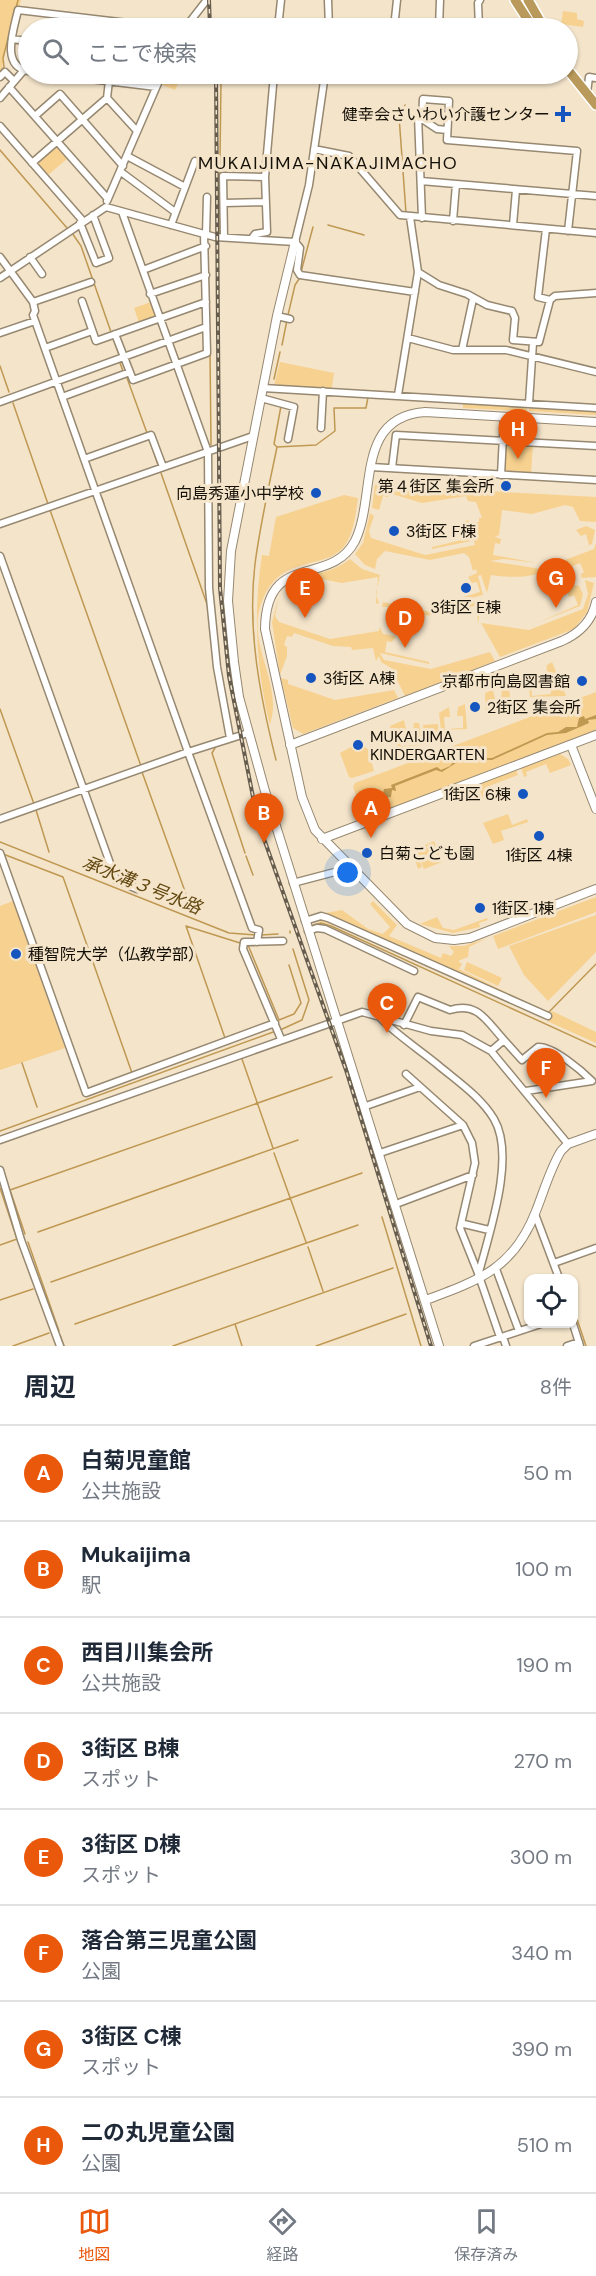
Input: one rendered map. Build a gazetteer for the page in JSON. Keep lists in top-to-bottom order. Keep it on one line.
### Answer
{"districts":["MUKAIJIMA-NAKAJIMACHO"],"water":["承水溝３号水路"],"places":{"health":["健幸会さいわい介護センター"],"other":["第４街区 集会所","向島秀蓮小中学校","3街区 F棟","3街区 E棟","3街区 A棟","京都市向島図書館","2街区 集会所","MUKAIJIMA KINDERGARTEN","1街区 6棟","1街区 4棟","白菊こども園","1街区 1棟","種智院大学（仏教学部）"]},"page":{"search":"ここで検索","pins":["H","G","E","D","A","B","C","F"],"heading":["周辺","8件"],"list":[{"mark":"A","name":"白菊児童館","note":"公共施設","value":"50 m"},{"mark":"B","name":"Mukaijima","note":"駅","value":"100 m"},{"mark":"C","name":"西目川集会所","note":"公共施設","value":"190 m"},{"mark":"D","name":"3街区 B棟","note":"スポット","value":"270 m"},{"mark":"E","name":"3街区 D棟","note":"スポット","value":"300 m"},{"mark":"F","name":"落合第三児童公園","note":"公園","value":"340 m"},{"mark":"G","name":"3街区 C棟","note":"スポット","value":"390 m"},{"mark":"H","name":"二の丸児童公園","note":"公園","value":"510 m"}],"nav":["地図","経路","保存済み"]}}
